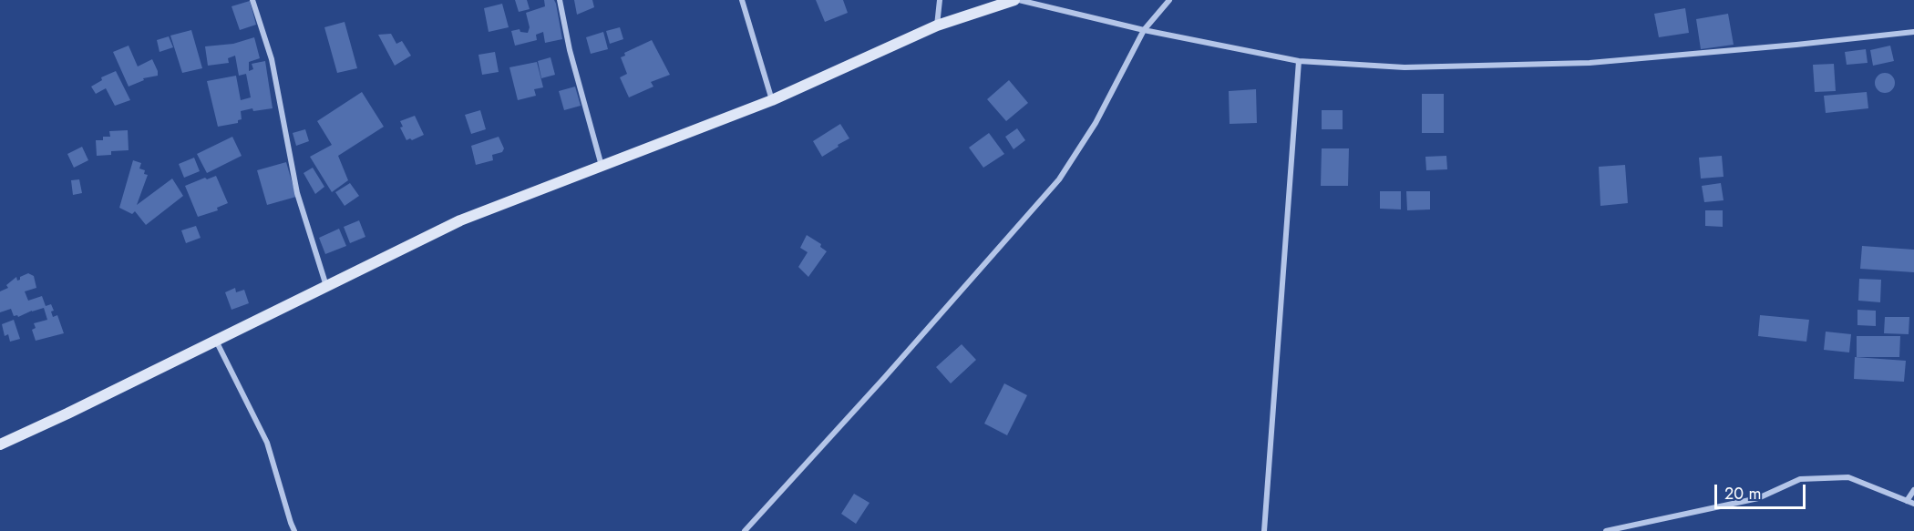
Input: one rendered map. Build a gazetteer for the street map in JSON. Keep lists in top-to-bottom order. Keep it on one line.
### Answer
{"scale_bar":"20 m"}
